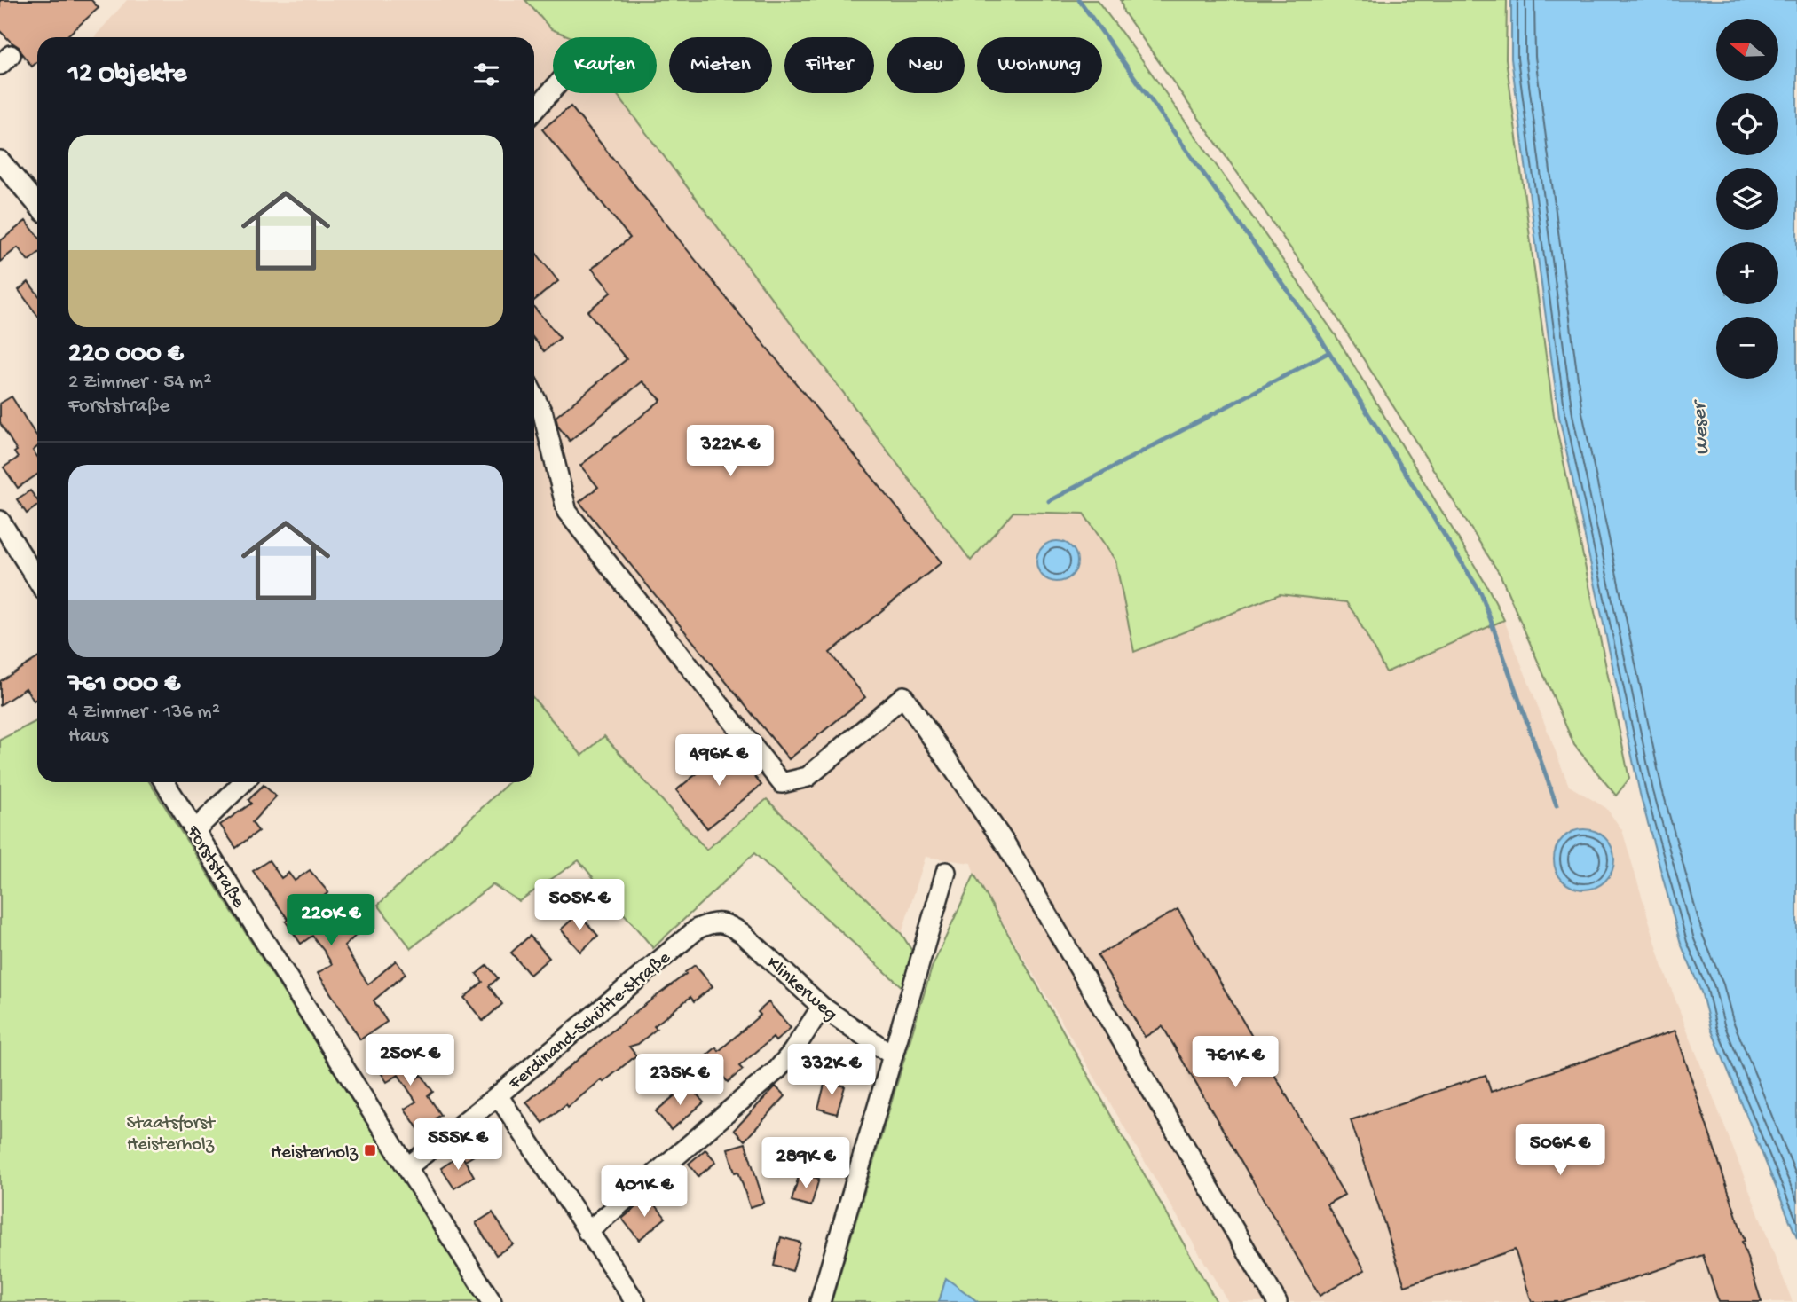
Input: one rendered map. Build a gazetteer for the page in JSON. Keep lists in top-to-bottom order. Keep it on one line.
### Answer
{"streets":{"street":["Forststraße","Klinkerweg","Ferdinand-Schütte-Straße"]},"crossings":[["Forststraße","Ferdinand-Schütte-Straße"],["Klinkerweg","Ferdinand-Schütte-Straße"]],"water":["Weser"],"parks":["Staatsforst Heisterholz"],"places":{"transit":["Heisterholz"]},"north":"left","page":{"map_buttons":["+","−"],"chip":["Kaufen","Mieten","Filter","Neu","Wohnung"],"heading":"12 Objekte","list":[{"name":"220 000 €","note":"2 Zimmer · 54 m² · Forststraße"},{"name":"761 000 €","note":"4 Zimmer · 136 m² · Haus"}],"price":["322K €","496K €","505K €","220K €","250K €","761K €","332K €","235K €","555K €","506K €","289K €","401K €"]}}
